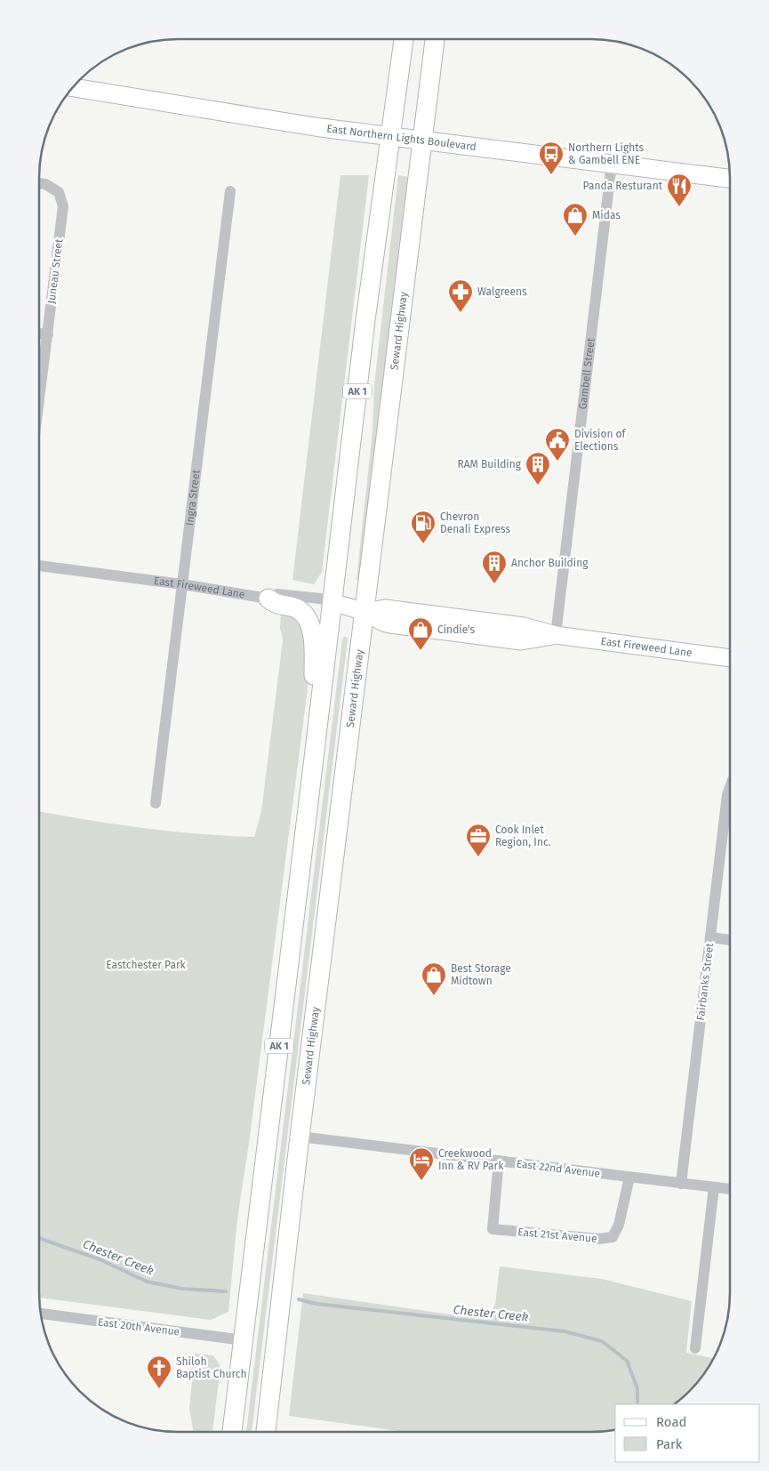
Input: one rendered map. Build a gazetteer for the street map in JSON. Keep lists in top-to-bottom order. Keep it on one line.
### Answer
{"streets":{"highway":["Seward Highway","AK 1"],"main road":["East Northern Lights Boulevard","East Fireweed Lane"],"street":["Juneau Street","Gambell Street","Ingra Street","Fairbanks Street","East 22nd Avenue","East 21st Avenue","East 20th Avenue"]},"crossings":[["East Northern Lights Boulevard","Seward Highway"],["East Northern Lights Boulevard","Gambell Street"],["East Northern Lights Boulevard","AK 1"],["Seward Highway","East Fireweed Lane"],["Seward Highway","East 22nd Avenue"],["Gambell Street","East Fireweed Lane"],["AK 1","East Fireweed Lane"],["AK 1","East 20th Avenue"],["Ingra Street","East Fireweed Lane"],["Fairbanks Street","East 22nd Avenue"],["East 22nd Avenue","East 21st Avenue"]],"water":["Chester Creek"],"parks":["Eastchester Park"],"places":{"bus stop":["Northern Lights & Gambell ENE"],"restaurant":["Panda Resturant"],"shop":["Midas","Cindie's","Best Storage Midtown"],"pharmacy":["Walgreens"],"public building":["Division of Elections"],"building":["RAM Building","Anchor Building"],"fuel station":["Chevron Denali Express"],"office":["Cook Inlet Region, Inc."],"hotel":["Creekwood Inn & RV Park"],"church":["Shiloh Baptist Church"]},"legend":["Road","Park"]}
